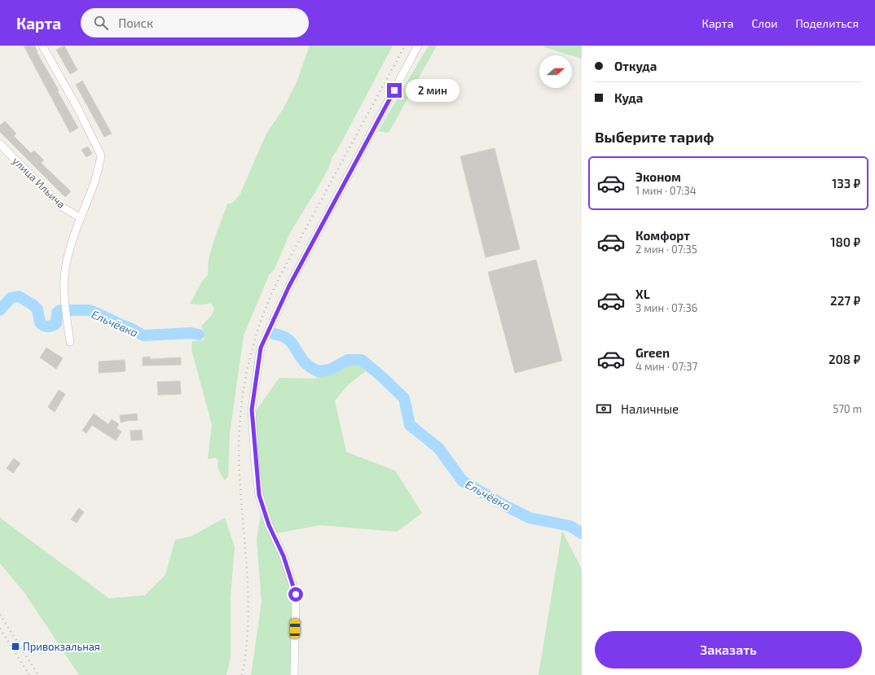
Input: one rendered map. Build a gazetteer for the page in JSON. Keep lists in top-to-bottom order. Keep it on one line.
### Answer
{"streets":{"street":["улица Ильича"]},"water":["Ельчёвка"],"places":{"transit":["Привокзальная"]},"north":"right","page":{"header":"Карта","search":"Поиск","nav":["Карта","Слои","Поделиться"],"banner":["Откуда","Куда"],"bubble":"2 мин","heading":"Выберите тариф","list":[{"name":"Эконом","note":"1 мин · 07:34","value":"133 ₽"},{"name":"Комфорт","note":"2 мин · 07:35","value":"180 ₽"},{"name":"XL","note":"3 мин · 07:36","value":"227 ₽"},{"name":"Green","note":"4 мин · 07:37","value":"208 ₽"}],"pay":["Наличные","570 m"],"buttons":"Заказать"}}
